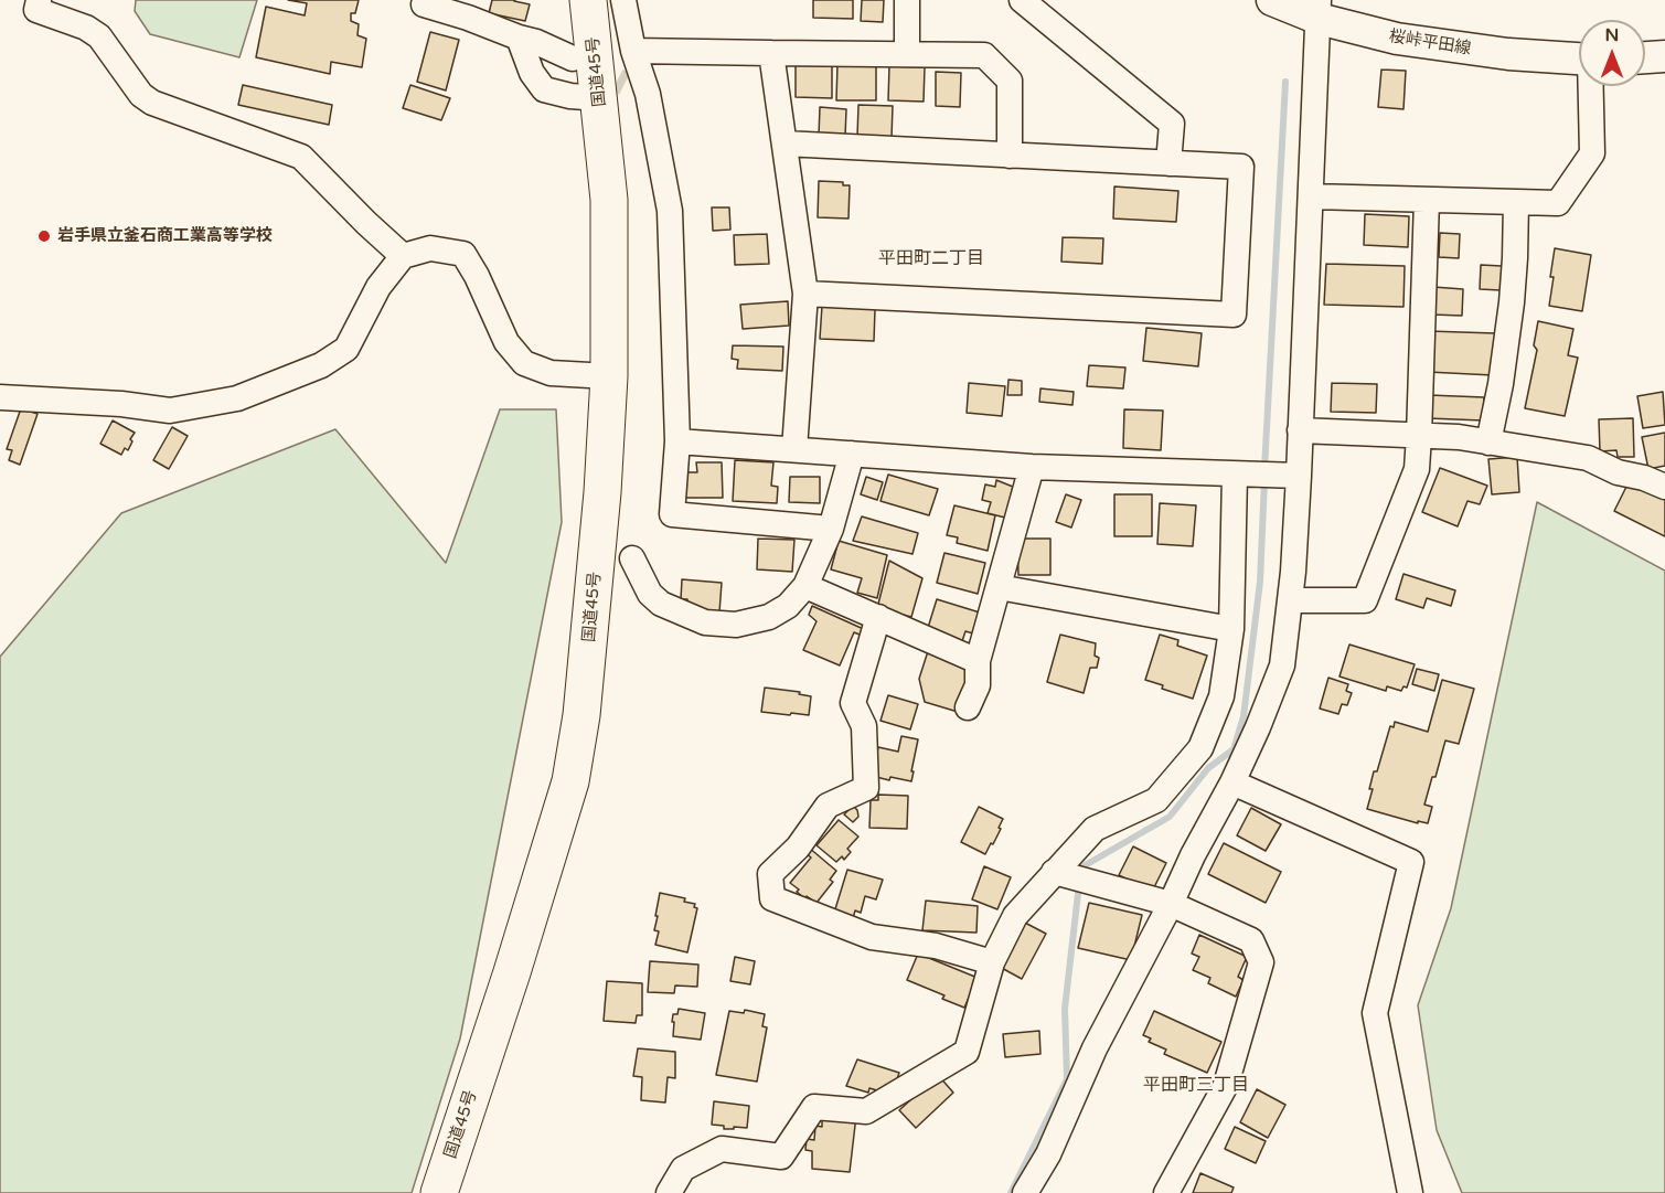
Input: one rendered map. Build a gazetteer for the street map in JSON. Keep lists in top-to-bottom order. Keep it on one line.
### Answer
{"streets":{"highway":["国道45号"],"main road":["桜峠平田線"]},"districts":["平田町二丁目","平田町三丁目"],"places":["岩手県立釜石商工業高等学校"],"north":"top"}
